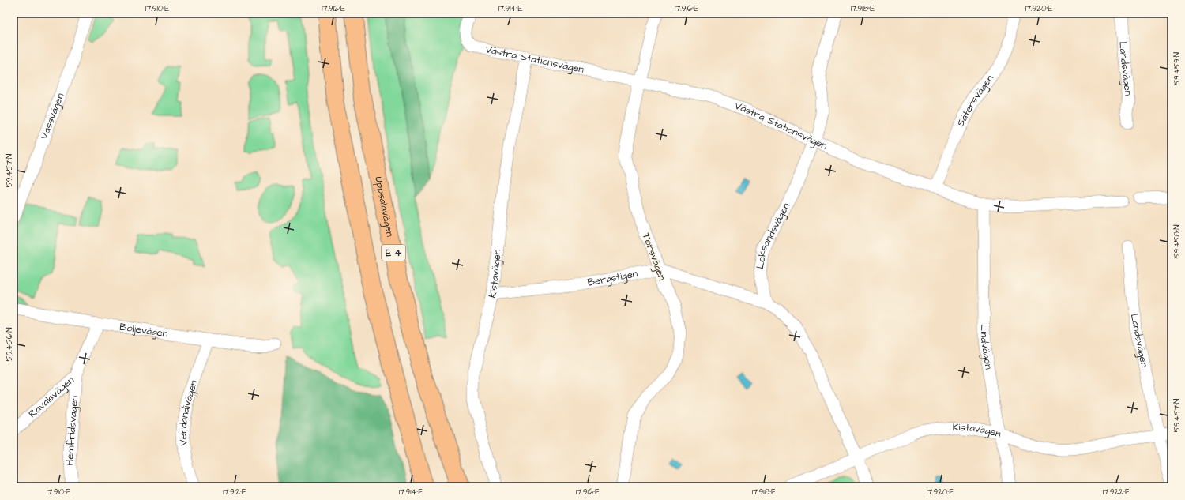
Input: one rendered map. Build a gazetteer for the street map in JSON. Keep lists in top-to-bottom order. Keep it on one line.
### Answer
{"streets":{"highway":["Uppsalavägen","E 4"],"street":["Västra Stationsvägen","Landsvägen","Sätersvägen","Vassvägen","Leksandsvägen","Torsvägen","Kistavägen","Bergstigen","Böljevägen","Lindvägen","Ravalsvägen","Verdandivägen","Hemfridsvägen"]},"crossings":[["Västra Stationsvägen","Sätersvägen"],["Västra Stationsvägen","Leksandsvägen"],["Västra Stationsvägen","Torsvägen"],["Västra Stationsvägen","Kistavägen"],["Västra Stationsvägen","Lindvägen"],["Landsvägen","Kistavägen"],["Leksandsvägen","Bergstigen"],["Torsvägen","Bergstigen"],["Kistavägen","Bergstigen"],["Kistavägen","Lindvägen"],["Böljevägen","Ravalsvägen"],["Böljevägen","Verdandivägen"],["Ravalsvägen","Hemfridsvägen"]],"coordinates":["17.910°E","17.912°E","17.914°E","17.916°E","17.918°E","17.920°E","59.459°N","59.457°N","59.458°N","59.456°N","17.922°E"]}
